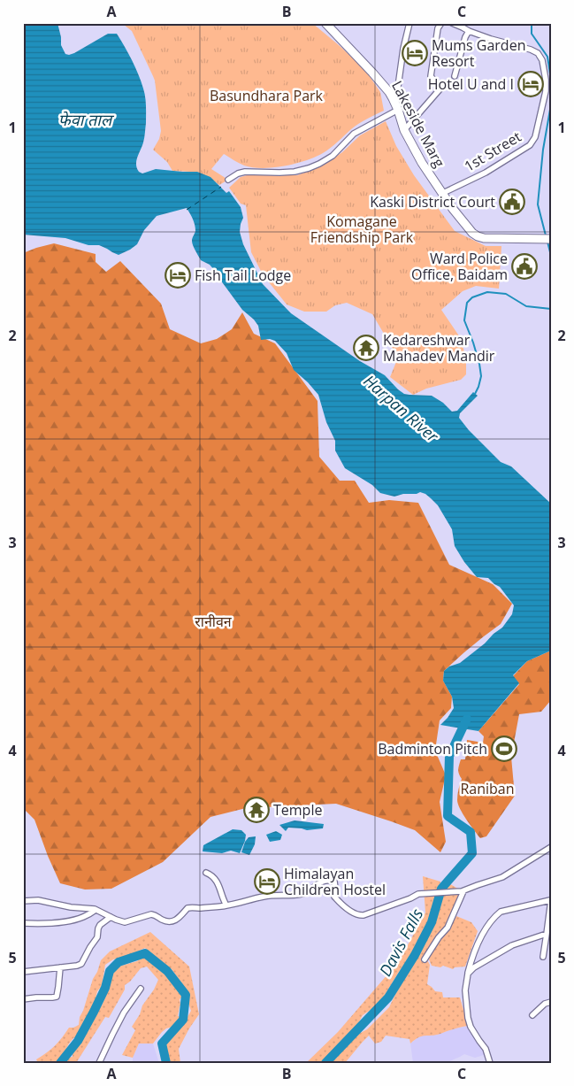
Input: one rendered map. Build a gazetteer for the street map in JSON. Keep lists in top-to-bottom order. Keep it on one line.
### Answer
{"streets":{"main road":["Lakeside Marg"],"street":["1st Street"]},"crossings":[["Lakeside Marg","1st Street"]],"water":["फेवा ताल","Harpan River","Davis Falls"],"parks":["Basundhara Park","Komagane Friendship Park","रानीवन","Raniban"],"places":{"hotel":["Mums Garden Resort","Hotel U and I","Fish Tail Lodge","Himalayan Children Hostel"],"public building":["Kaski District Court","Ward Police Office, Baidam"],"temple":["Kedareshwar Mahadev Mandir","Temple"],"sports":["Badminton Pitch"]},"grid":{"columns":["A","B","C"],"rows":["1","2","3","4","5"]}}
